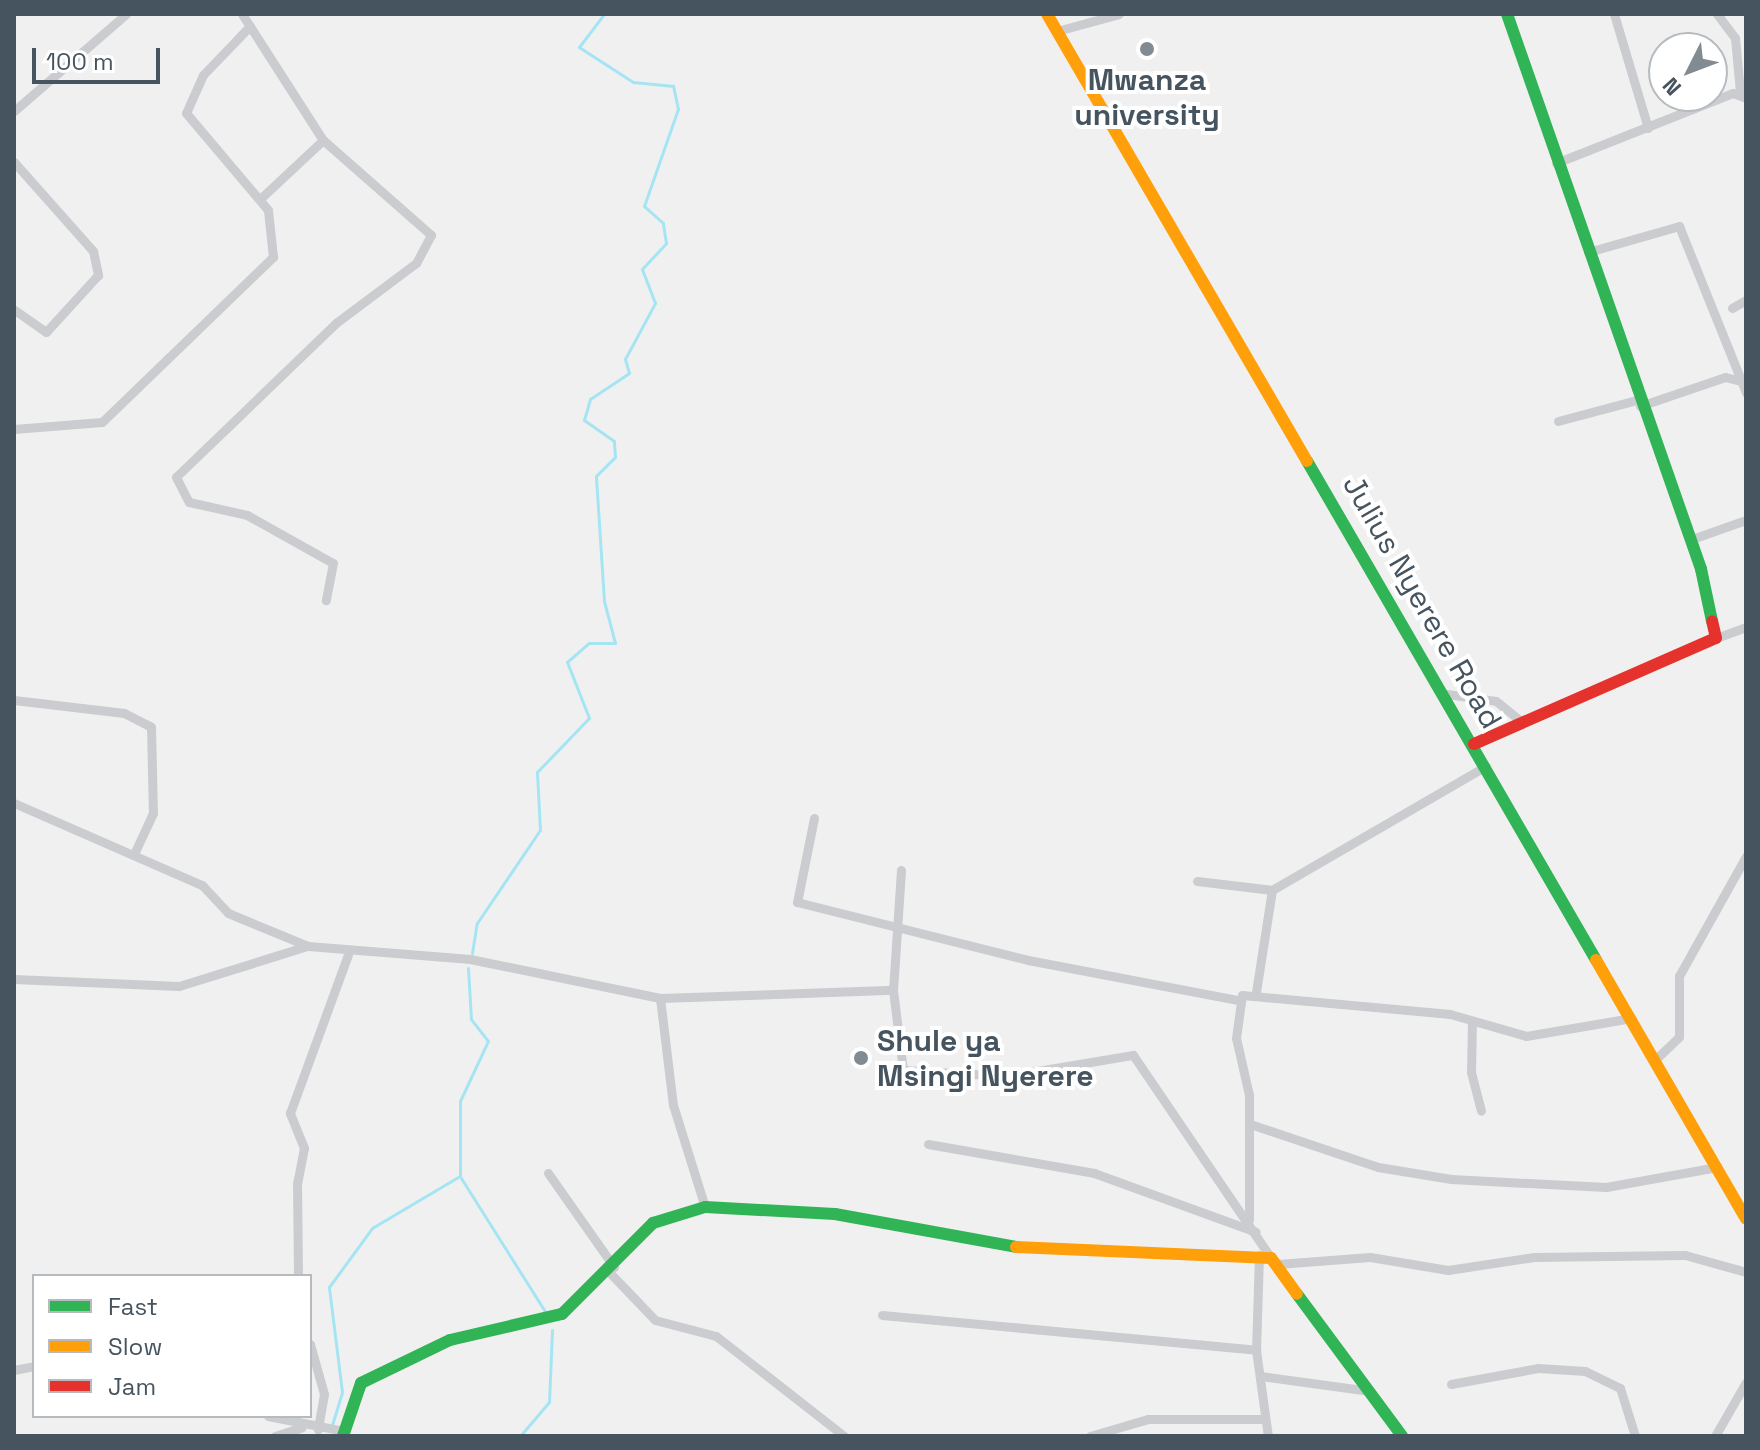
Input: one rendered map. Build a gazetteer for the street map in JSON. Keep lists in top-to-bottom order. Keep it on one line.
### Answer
{"streets":{"main road":["Julius Nyerere Road"]},"places":["Mwanza university","Shule ya Msingi Nyerere"],"legend":["Fast","Slow","Jam"],"scale_bar":"100 m","north":"bottom left"}
